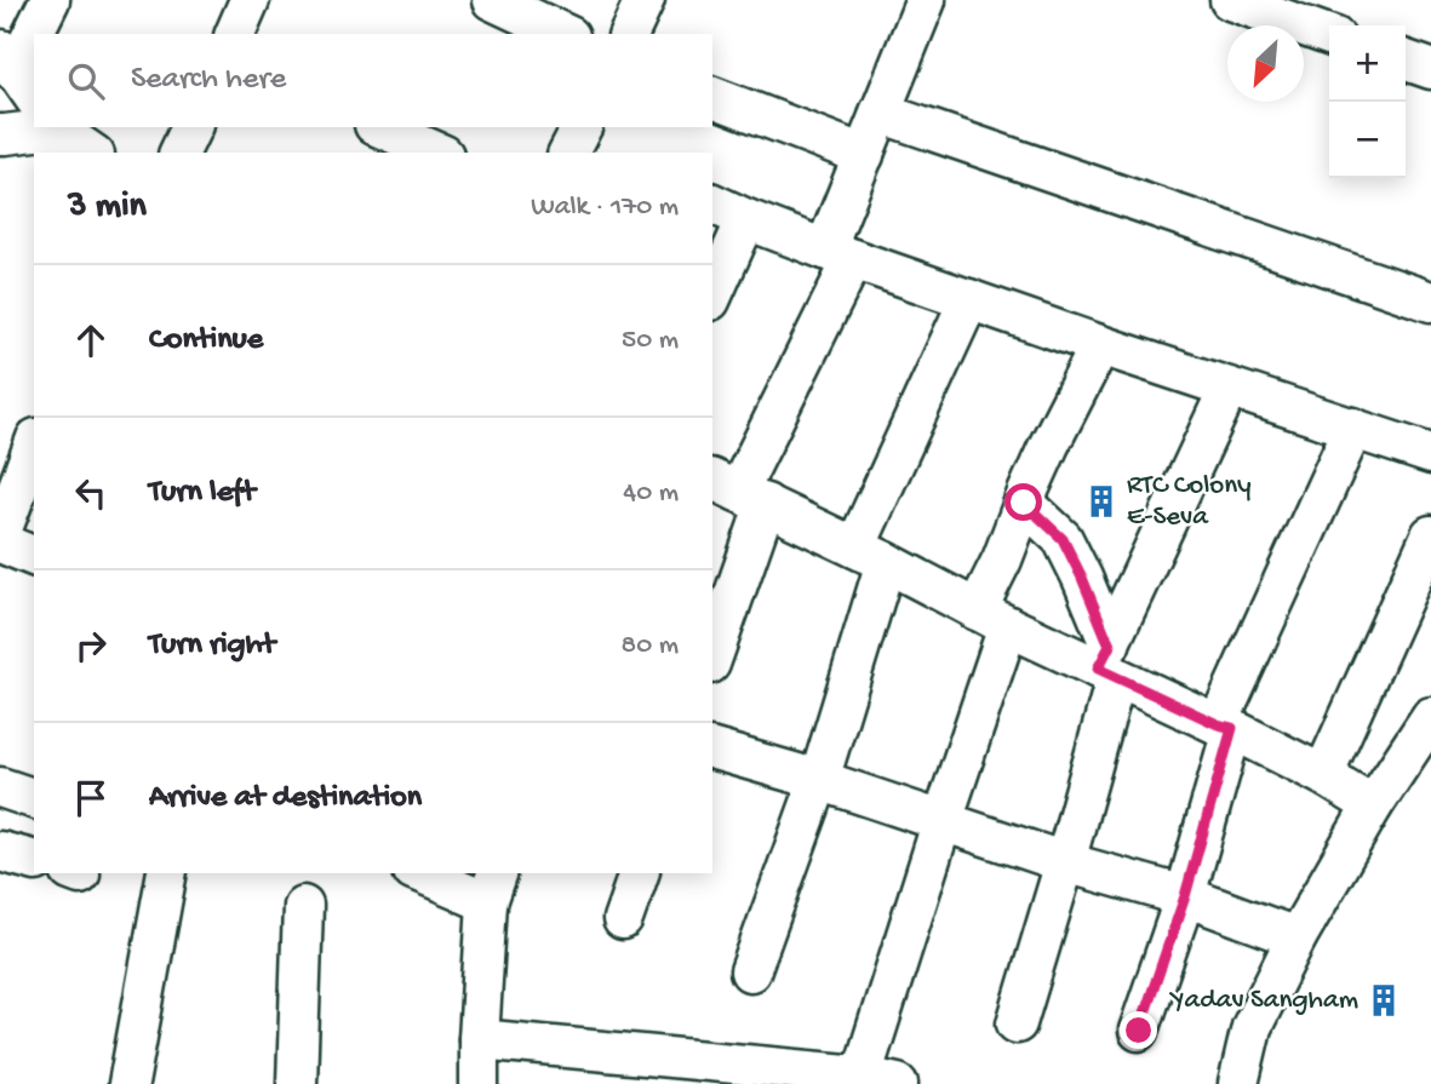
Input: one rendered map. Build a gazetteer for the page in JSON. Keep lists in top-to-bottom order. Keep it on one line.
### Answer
{"places":{"building":["RTC Colony E-Seva","Yadav Sangham"]},"north":"bottom left","page":{"map_buttons":["+","−"],"search":"Search here","heading":["3 min","Walk · 170 m"],"list":[["Continue","50 m"],["Turn left","40 m"],["Turn right","80 m"],"Arrive at destination"]}}
